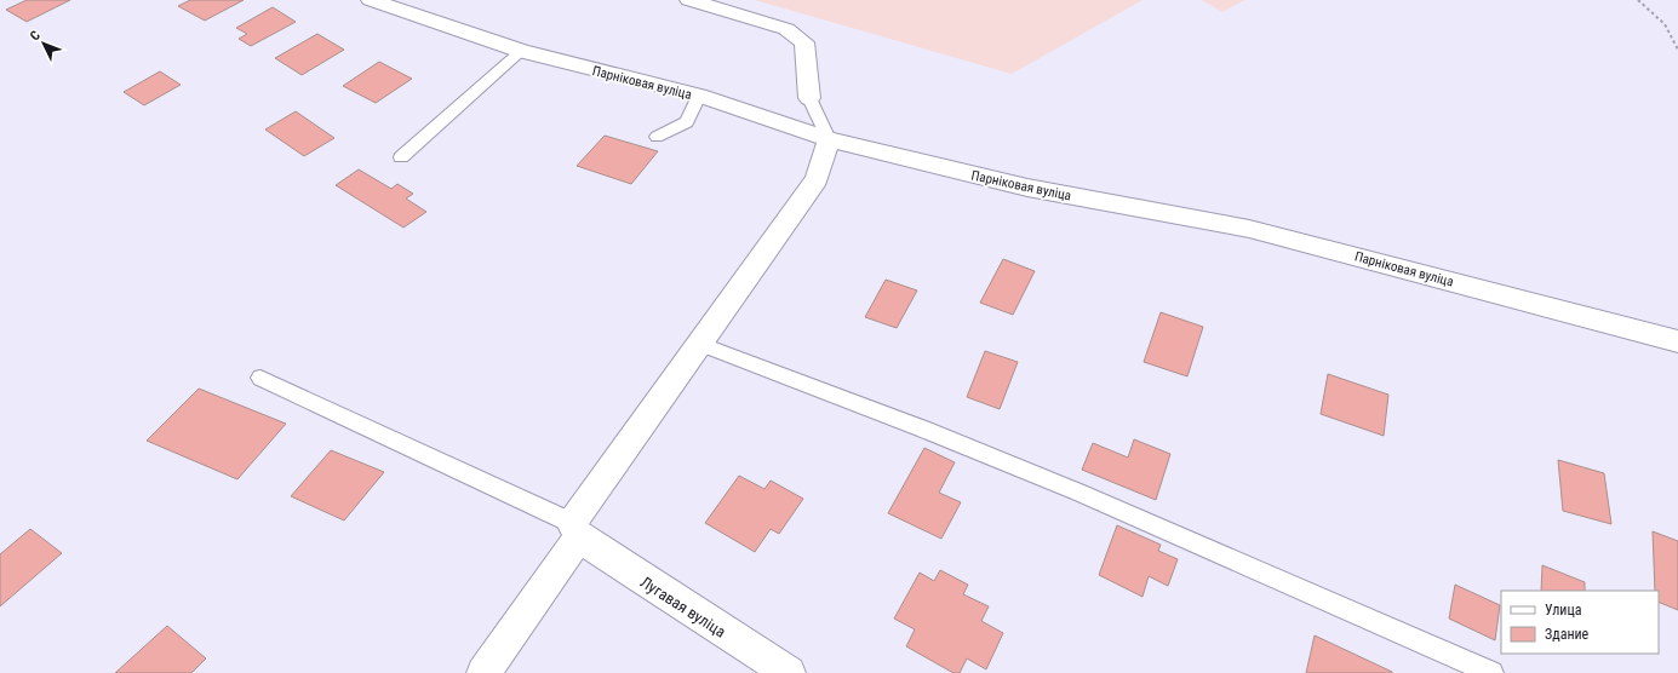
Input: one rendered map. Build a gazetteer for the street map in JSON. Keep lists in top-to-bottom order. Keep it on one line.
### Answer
{"streets":{"street":["Парніковая вуліца","Лугавая вуліца"]},"legend":["Улица","Здание"],"north":"top left"}
